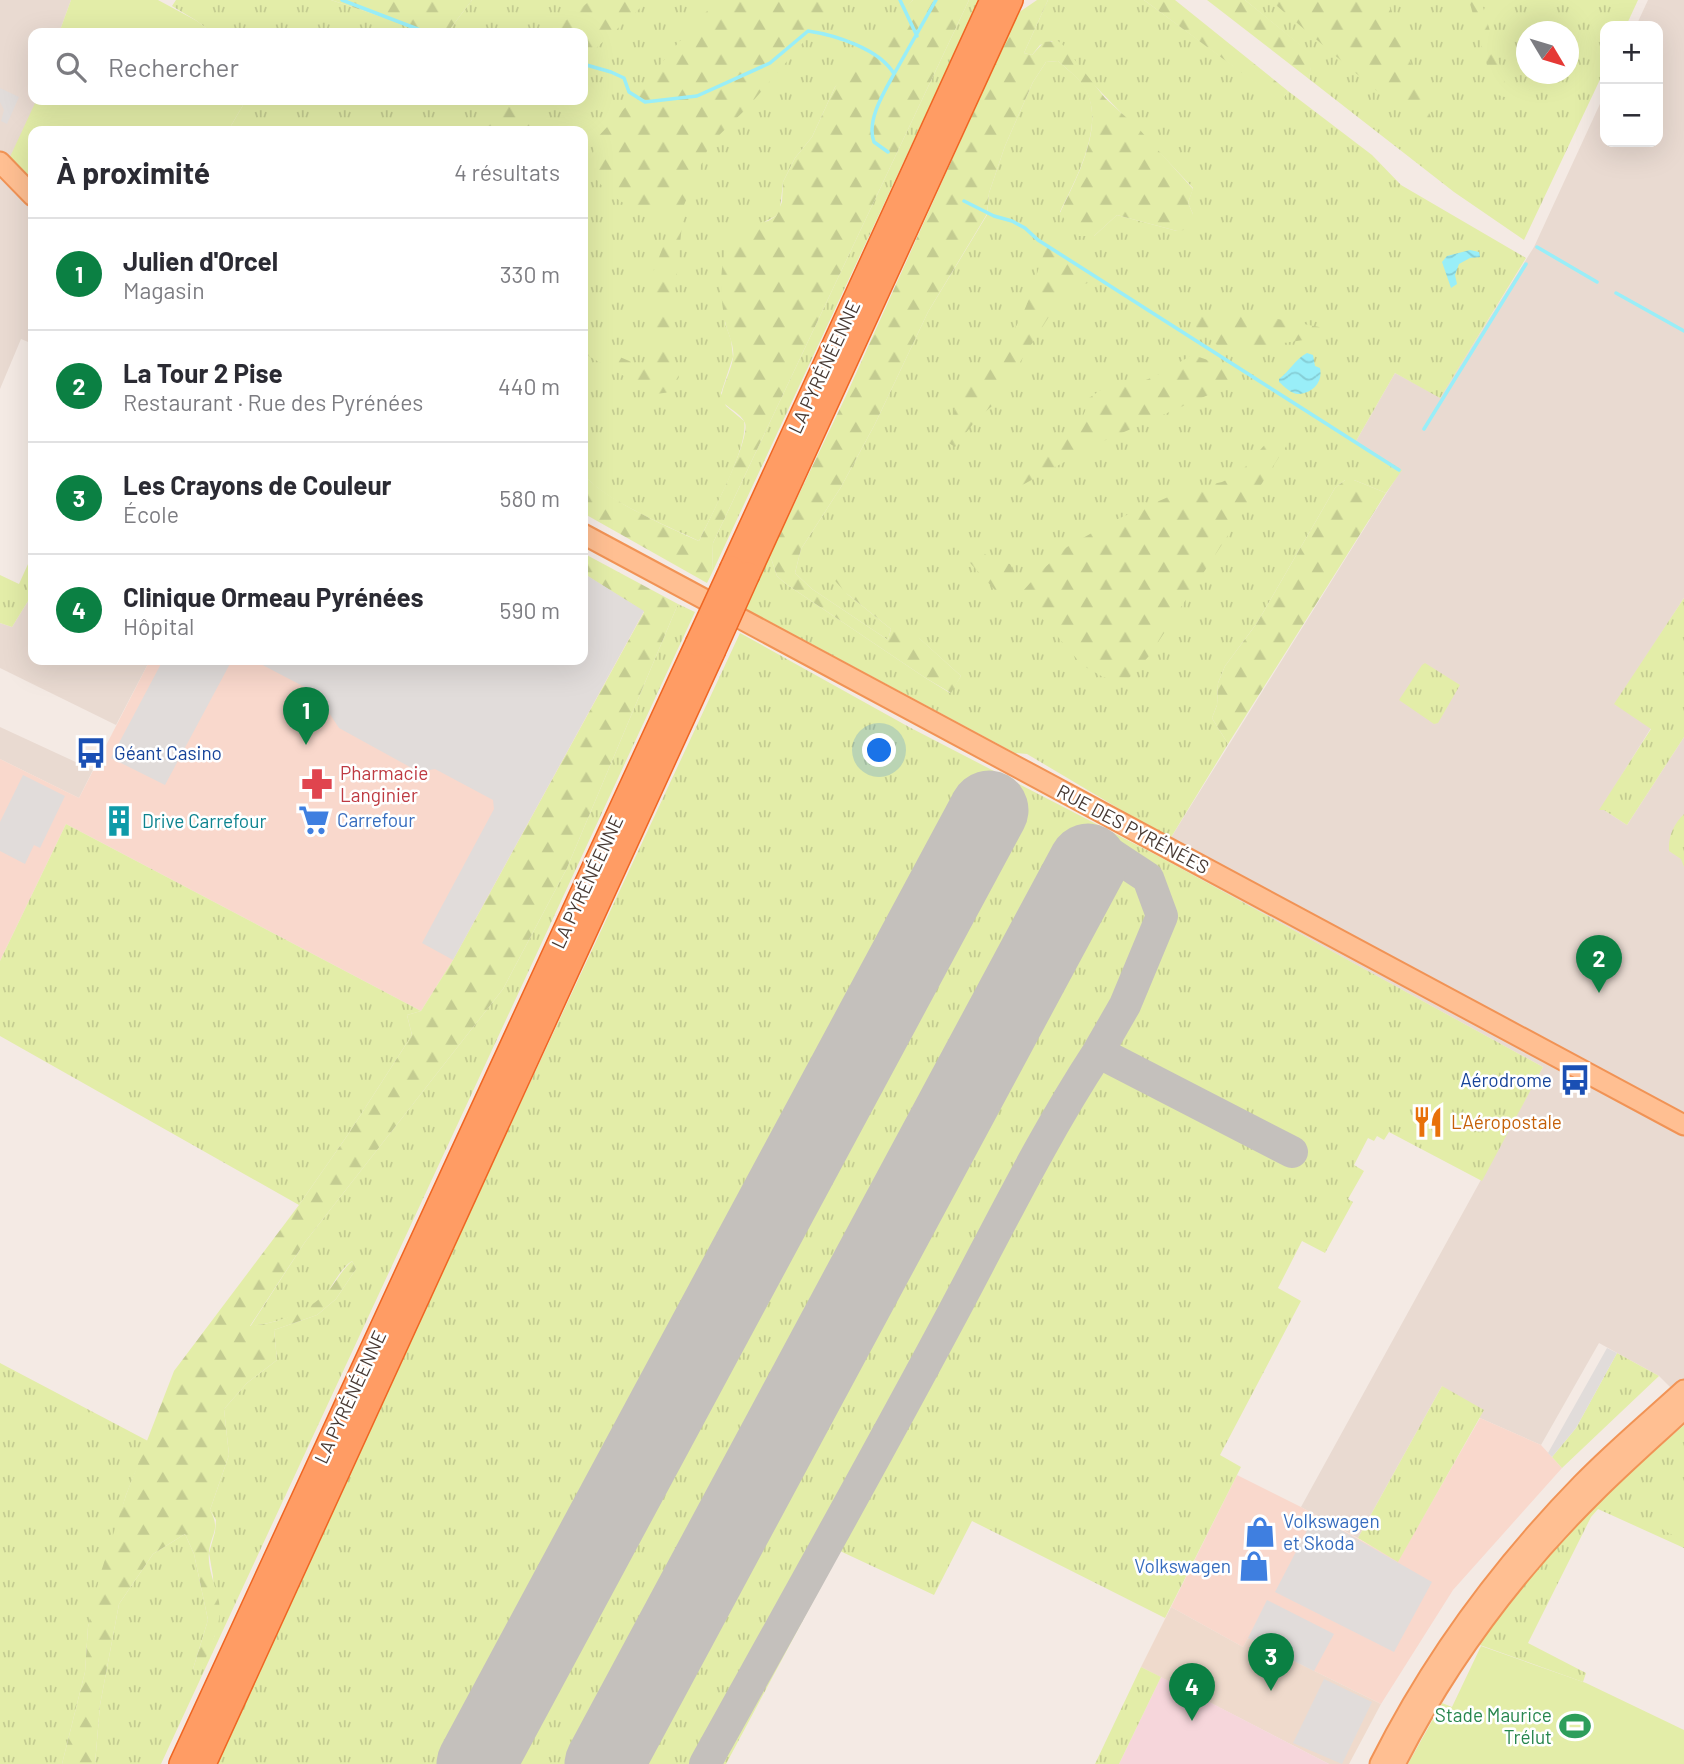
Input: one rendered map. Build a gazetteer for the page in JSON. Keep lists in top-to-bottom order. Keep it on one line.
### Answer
{"streets":{"highway":["LA PYRÉNÉENNE"],"main road":["RUE DES PYRÉNÉES"]},"places":{"bus stop":["Géant Casino","Aérodrome"],"pharmacy":["Pharmacie Langinier"],"supermarket":["Carrefour"],"building":["Drive Carrefour"],"restaurant":["L'Aéropostale"],"shop":["Volkswagen et Skoda","Volkswagen"],"sports":["Stade Maurice Trélut"]},"north":"bottom right","page":{"map_buttons":["+","−"],"search":"Rechercher","heading":["À proximité","4 résultats"],"list":[{"mark":"1","name":"Julien d'Orcel","note":"Magasin","value":"330 m"},{"mark":"2","name":"La Tour 2 Pise","note":"Restaurant · Rue des Pyrénées","value":"440 m"},{"mark":"3","name":"Les Crayons de Couleur","note":"École","value":"580 m"},{"mark":"4","name":"Clinique Ormeau Pyrénées","note":"Hôpital","value":"590 m"}],"pins":["1","2","3","4"]}}
